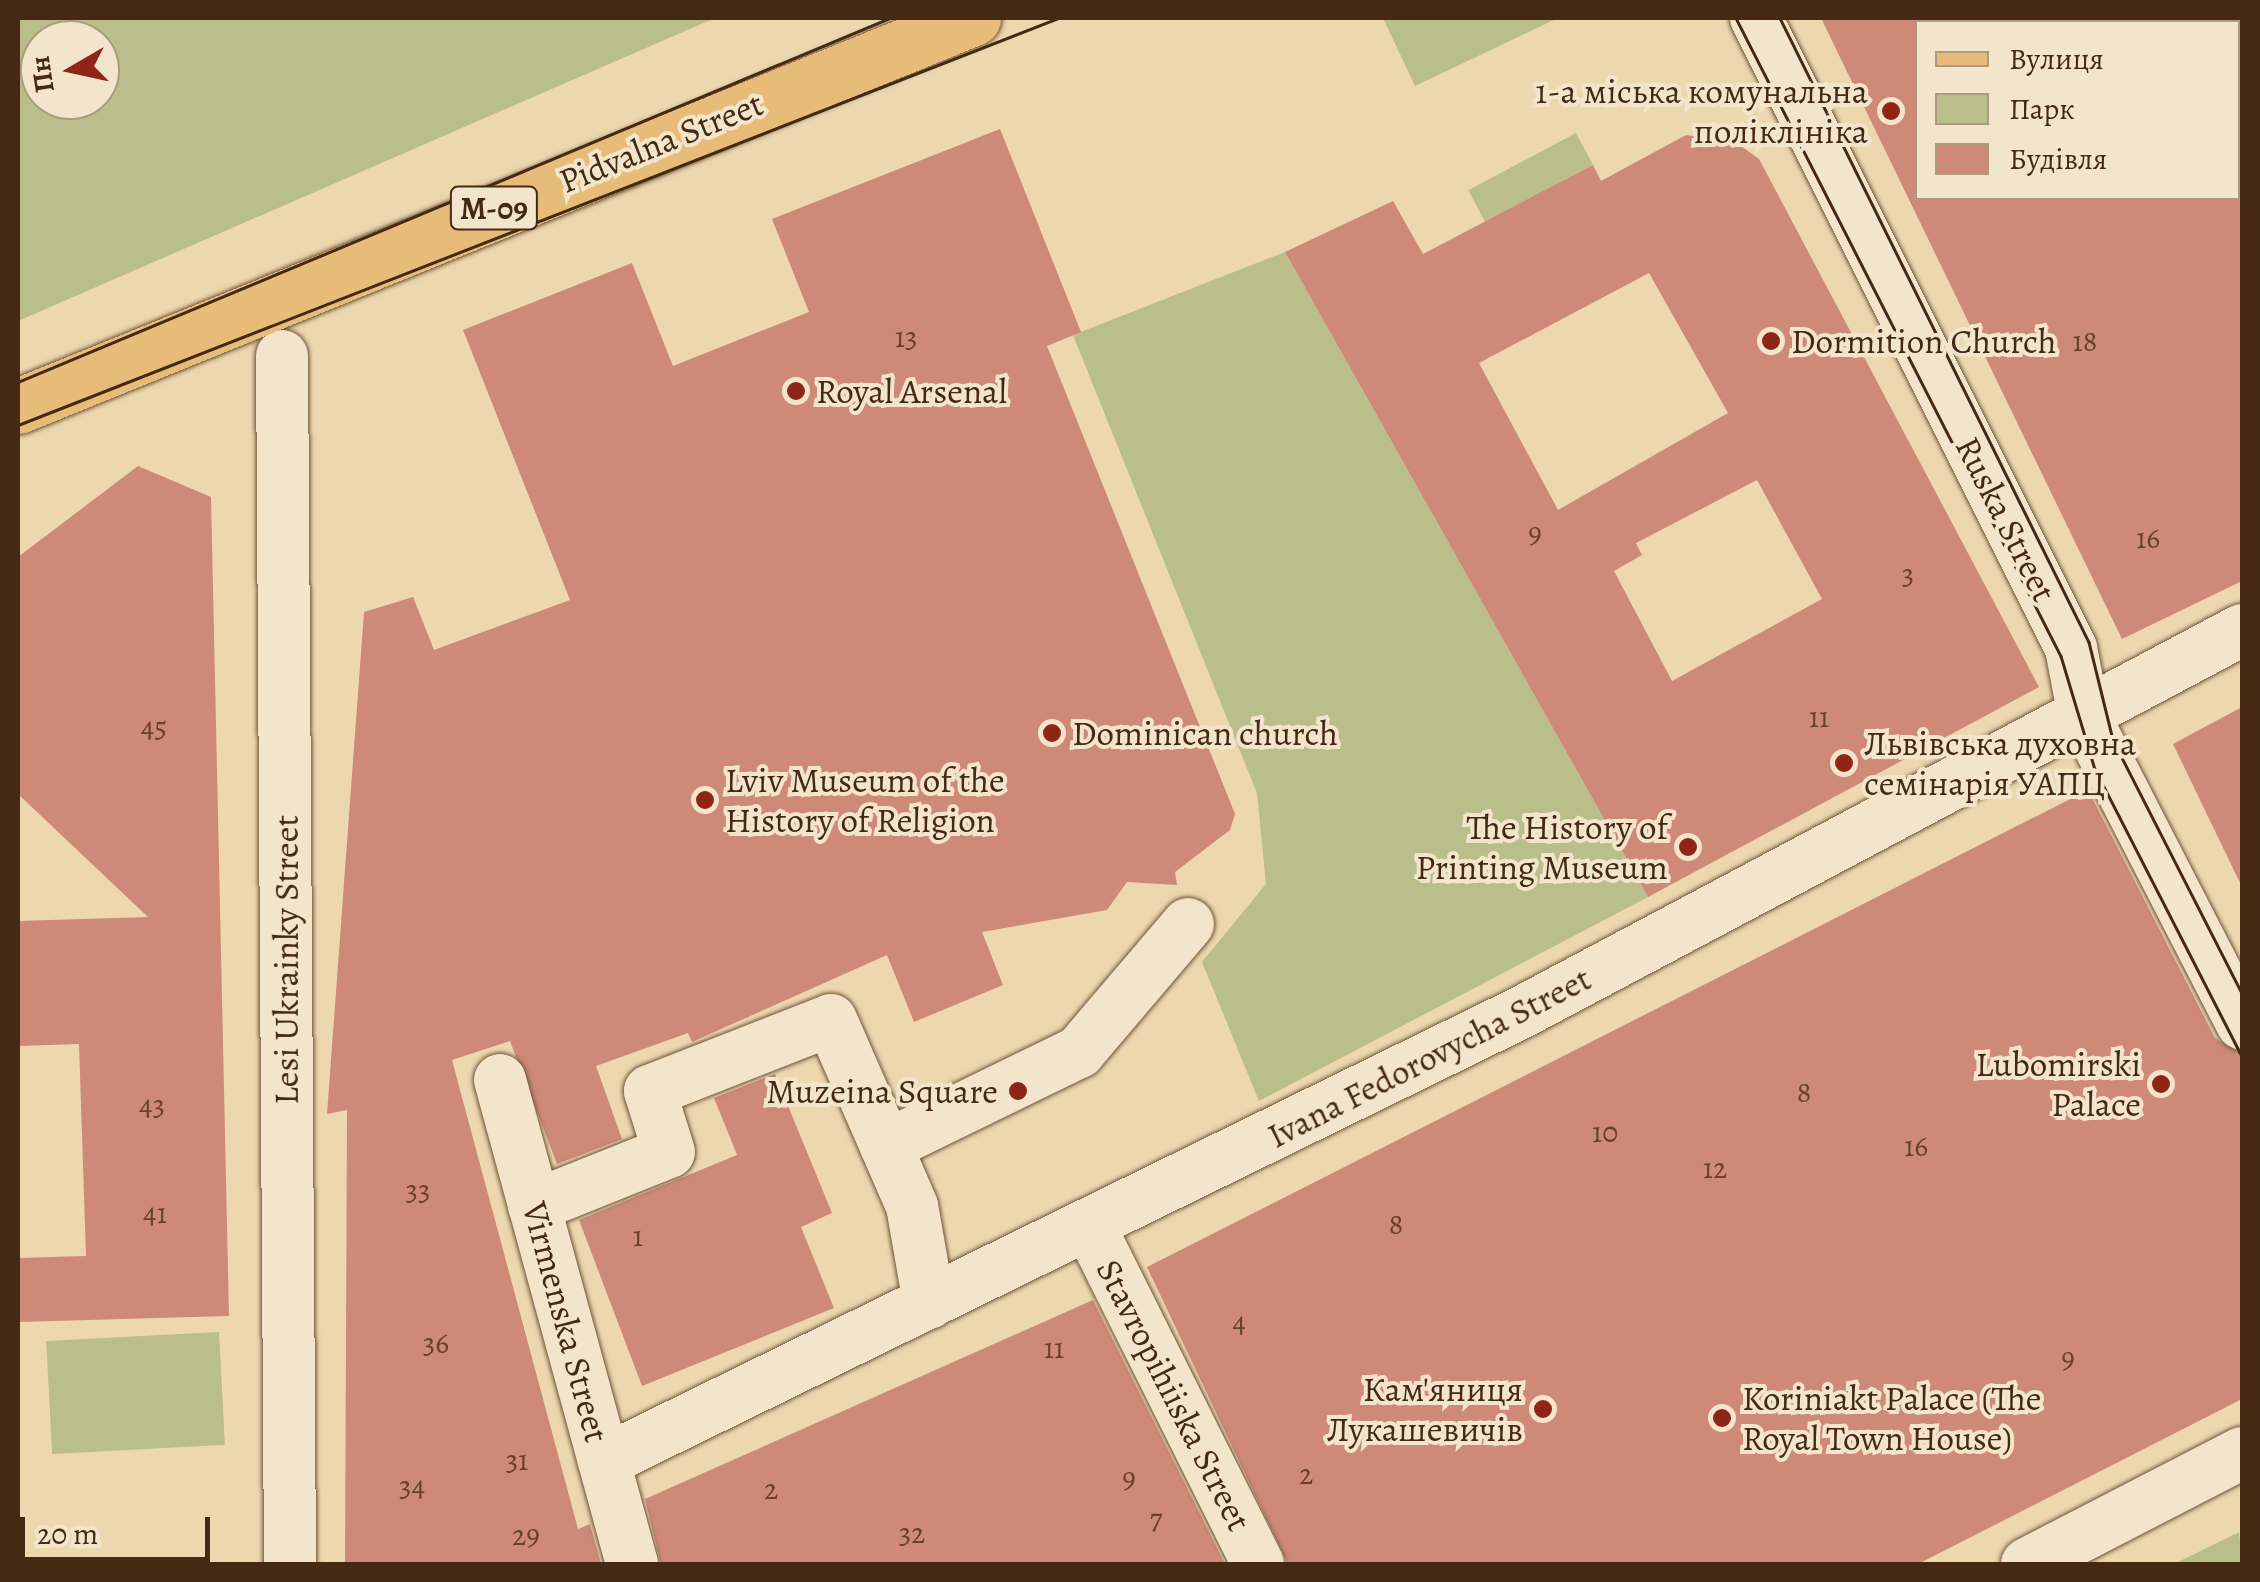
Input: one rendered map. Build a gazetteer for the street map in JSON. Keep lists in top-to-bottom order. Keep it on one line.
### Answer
{"streets":{"main road":["Pidvalna Street","М-09"],"street":["Ruska Street","Lesi Ukrainky Street","Ivana Fedorovycha Street","Virmenska Street","Stavropihiiska Street"]},"crossings":[["Ruska Street","Ivana Fedorovycha Street"],["Ivana Fedorovycha Street","Virmenska Street"],["Ivana Fedorovycha Street","Stavropihiiska Street"]],"places":["1-а міська комунальна поліклініка","Dormition Church","Royal Arsenal","Dominican church","Львівська духовна семінарія УАПЦ","Lviv Museum of the History of Religion","The History of Printing Museum","Lubomirski Palace","Muzeina Square","Кам'яниця Лукашевичів","Koriniakt Palace (The Royal Town House)"],"house_numbers":["13","18","9","16","3","11","45","8","43","10","16","12","33","41","8","1","4","36","11","9","31","2","9","34","2","7","32","29"],"legend":["Вулиця","Парк","Будівля"],"scale_bar":"20 m","north":"left"}
